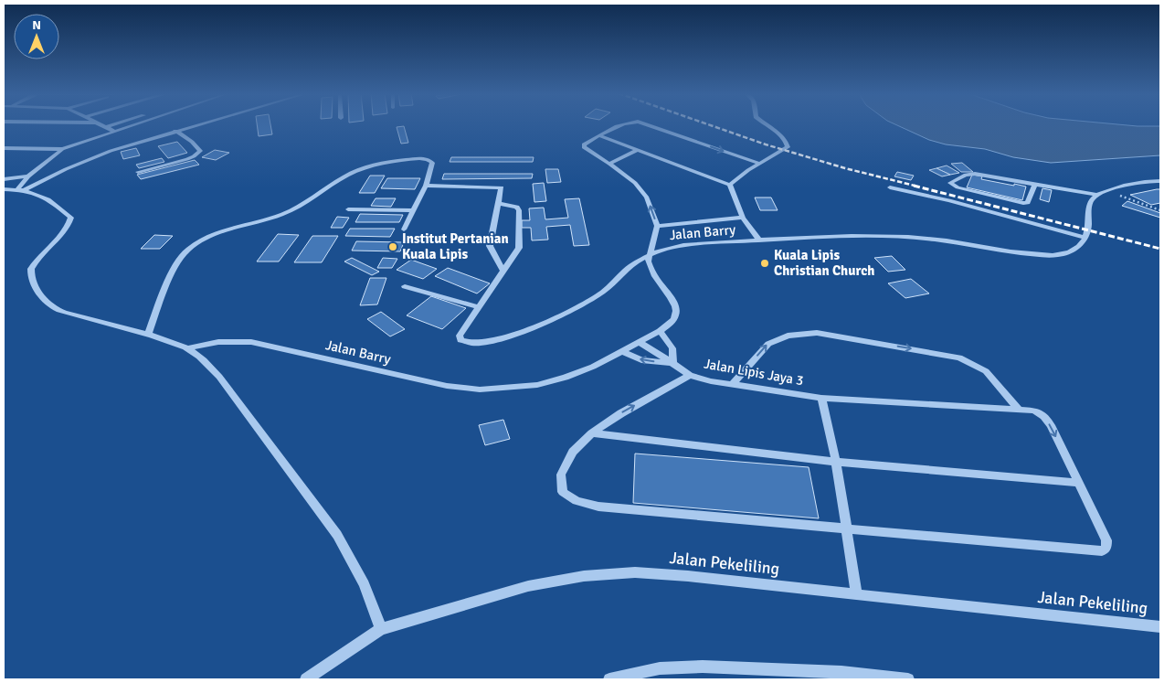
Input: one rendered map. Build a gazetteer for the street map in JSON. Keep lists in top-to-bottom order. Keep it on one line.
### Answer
{"streets":{"street":["Jalan Barry","Jalan Lipis Jaya 3","Jalan Pekeliling"]},"crossings":[["Jalan Barry","Jalan Lipis Jaya 3"]],"places":["Institut Pertanian Kuala Lipis","Kuala Lipis Christian Church"],"north":"top"}
